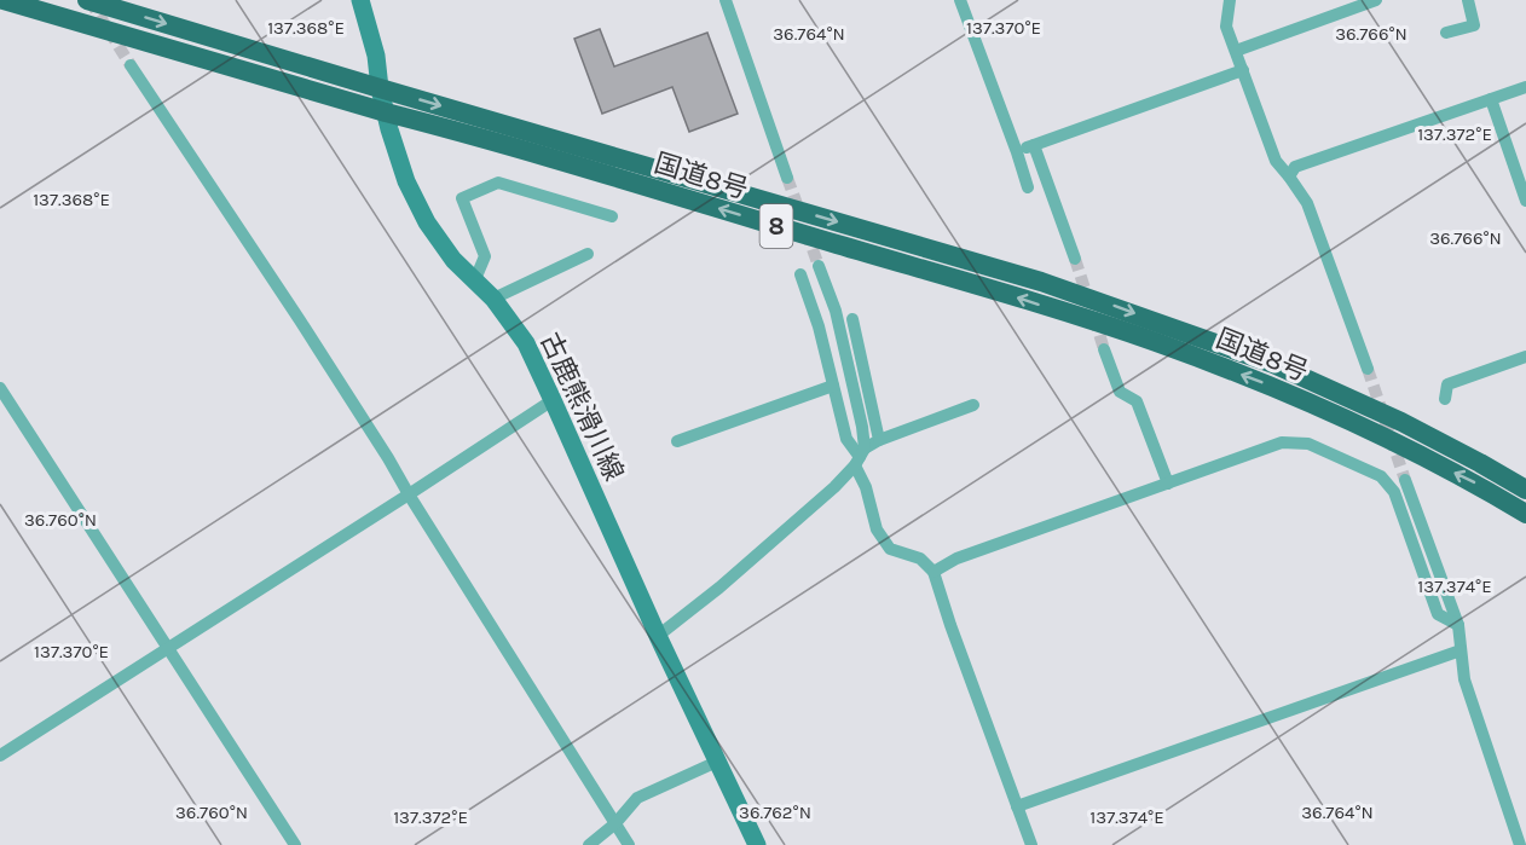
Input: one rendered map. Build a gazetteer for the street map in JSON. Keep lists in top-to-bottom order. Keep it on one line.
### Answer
{"streets":{"highway":["国道8号","8"],"main road":["古鹿熊滑川線"]},"crossings":[["国道8号","古鹿熊滑川線"]],"coordinates":["137.368°E","137.370°E","36.764°N","36.766°N","137.372°E","36.760°N","137.374°E","36.762°N"]}
